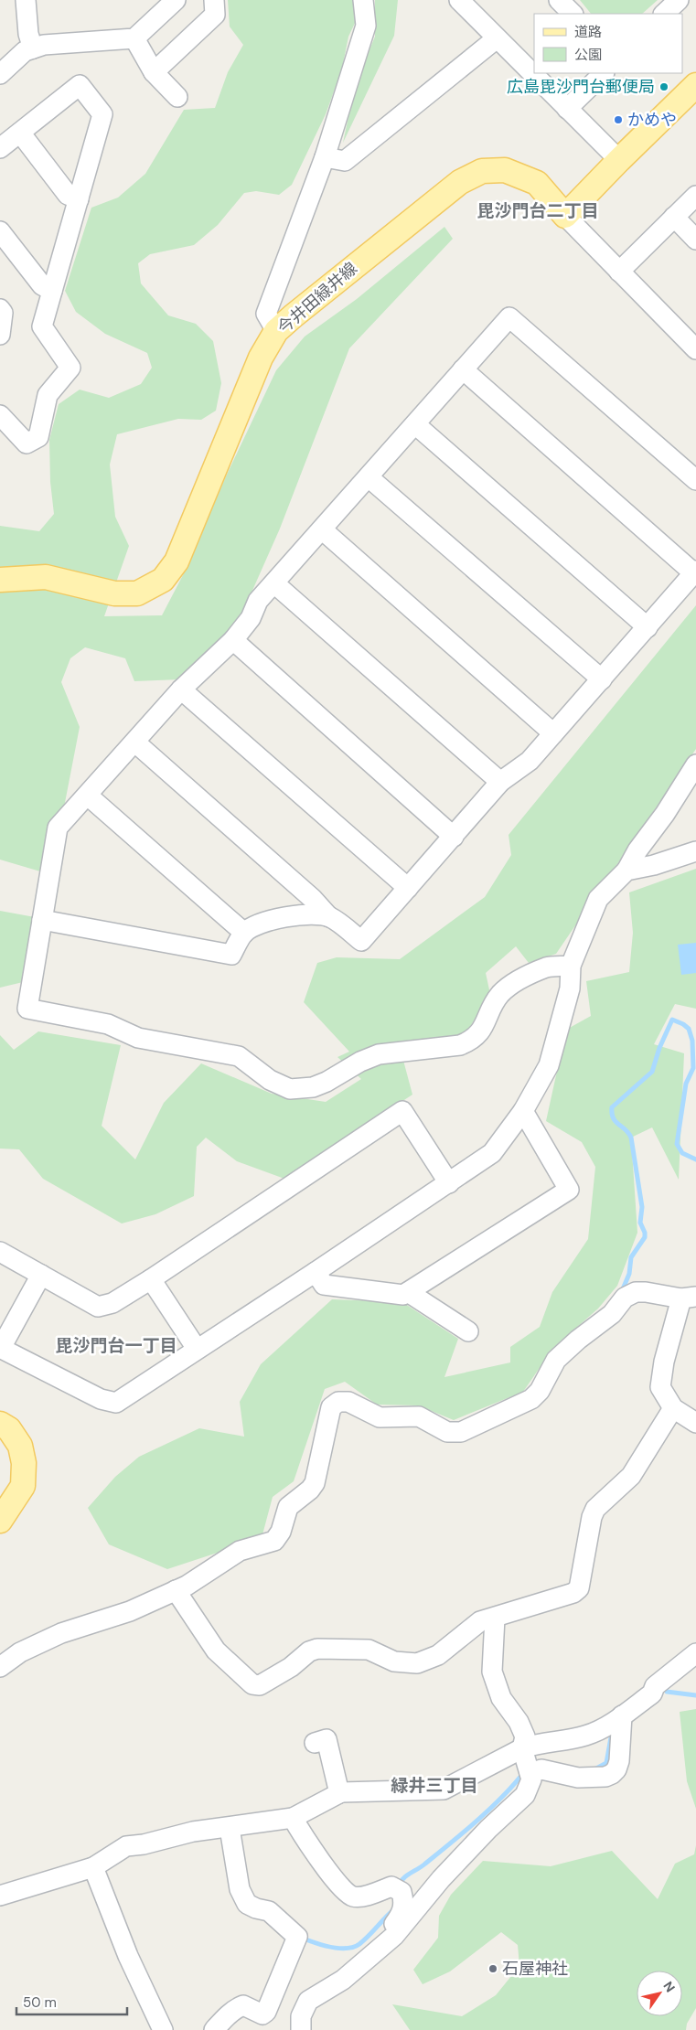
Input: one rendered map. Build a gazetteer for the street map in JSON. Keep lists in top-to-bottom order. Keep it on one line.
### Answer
{"streets":{"main road":["今井田緑井線"]},"districts":["毘沙門台二丁目","毘沙門台一丁目","緑井三丁目"],"places":["広島毘沙門台郵便局","かめや","石屋神社"],"legend":["道路","公園"],"scale_bar":"50 m","north":"top right"}
